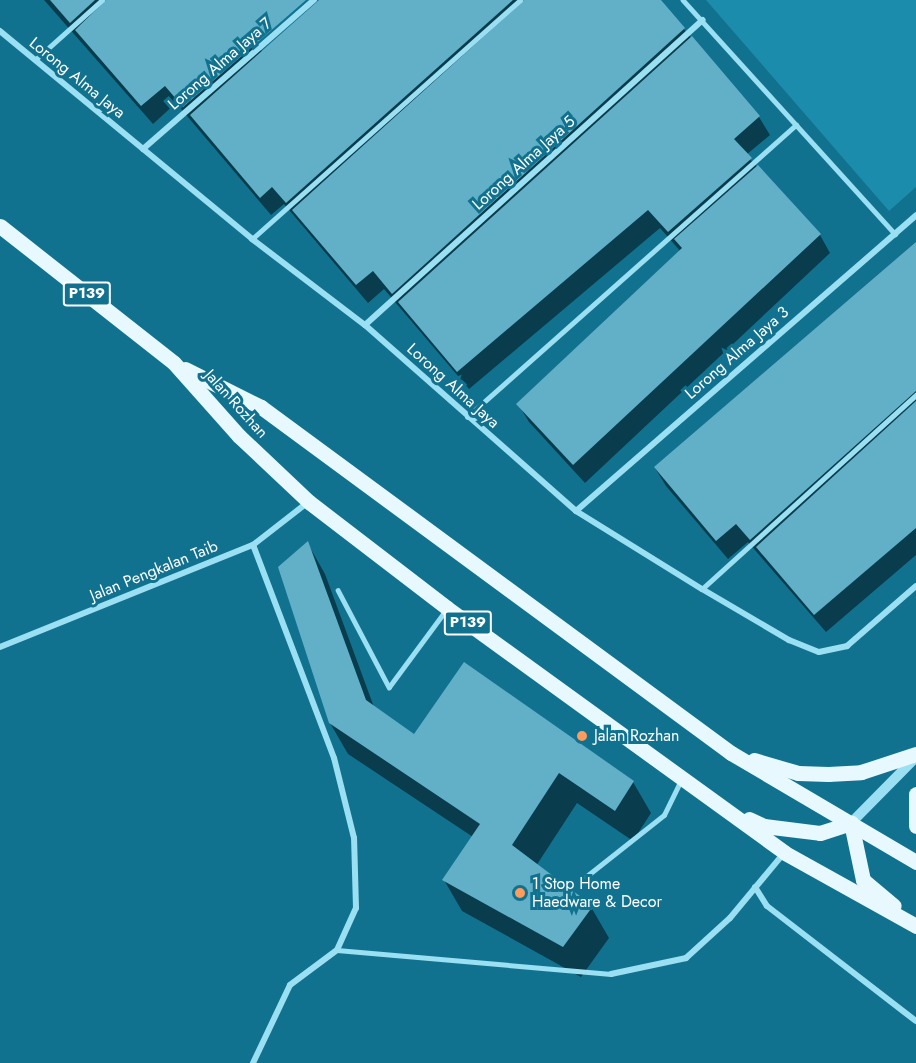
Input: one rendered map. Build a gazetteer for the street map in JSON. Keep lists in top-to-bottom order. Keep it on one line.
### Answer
{"streets":{"main road":["P139","Jalan Rozhan"],"street":["Lorong Alma Jaya 7","Lorong Alma Jaya","Lorong Alma Jaya 5","Lorong Alma Jaya 3","Jalan Pengkalan Taib"]},"crossings":[["Lorong Alma Jaya 7","Lorong Alma Jaya"],["Lorong Alma Jaya","Lorong Alma Jaya 5"],["Lorong Alma Jaya","Lorong Alma Jaya 3"],["Jalan Rozhan","Jalan Pengkalan Taib"]],"places":["Jalan Rozhan","1 Stop Home Haedware & Decor"]}
